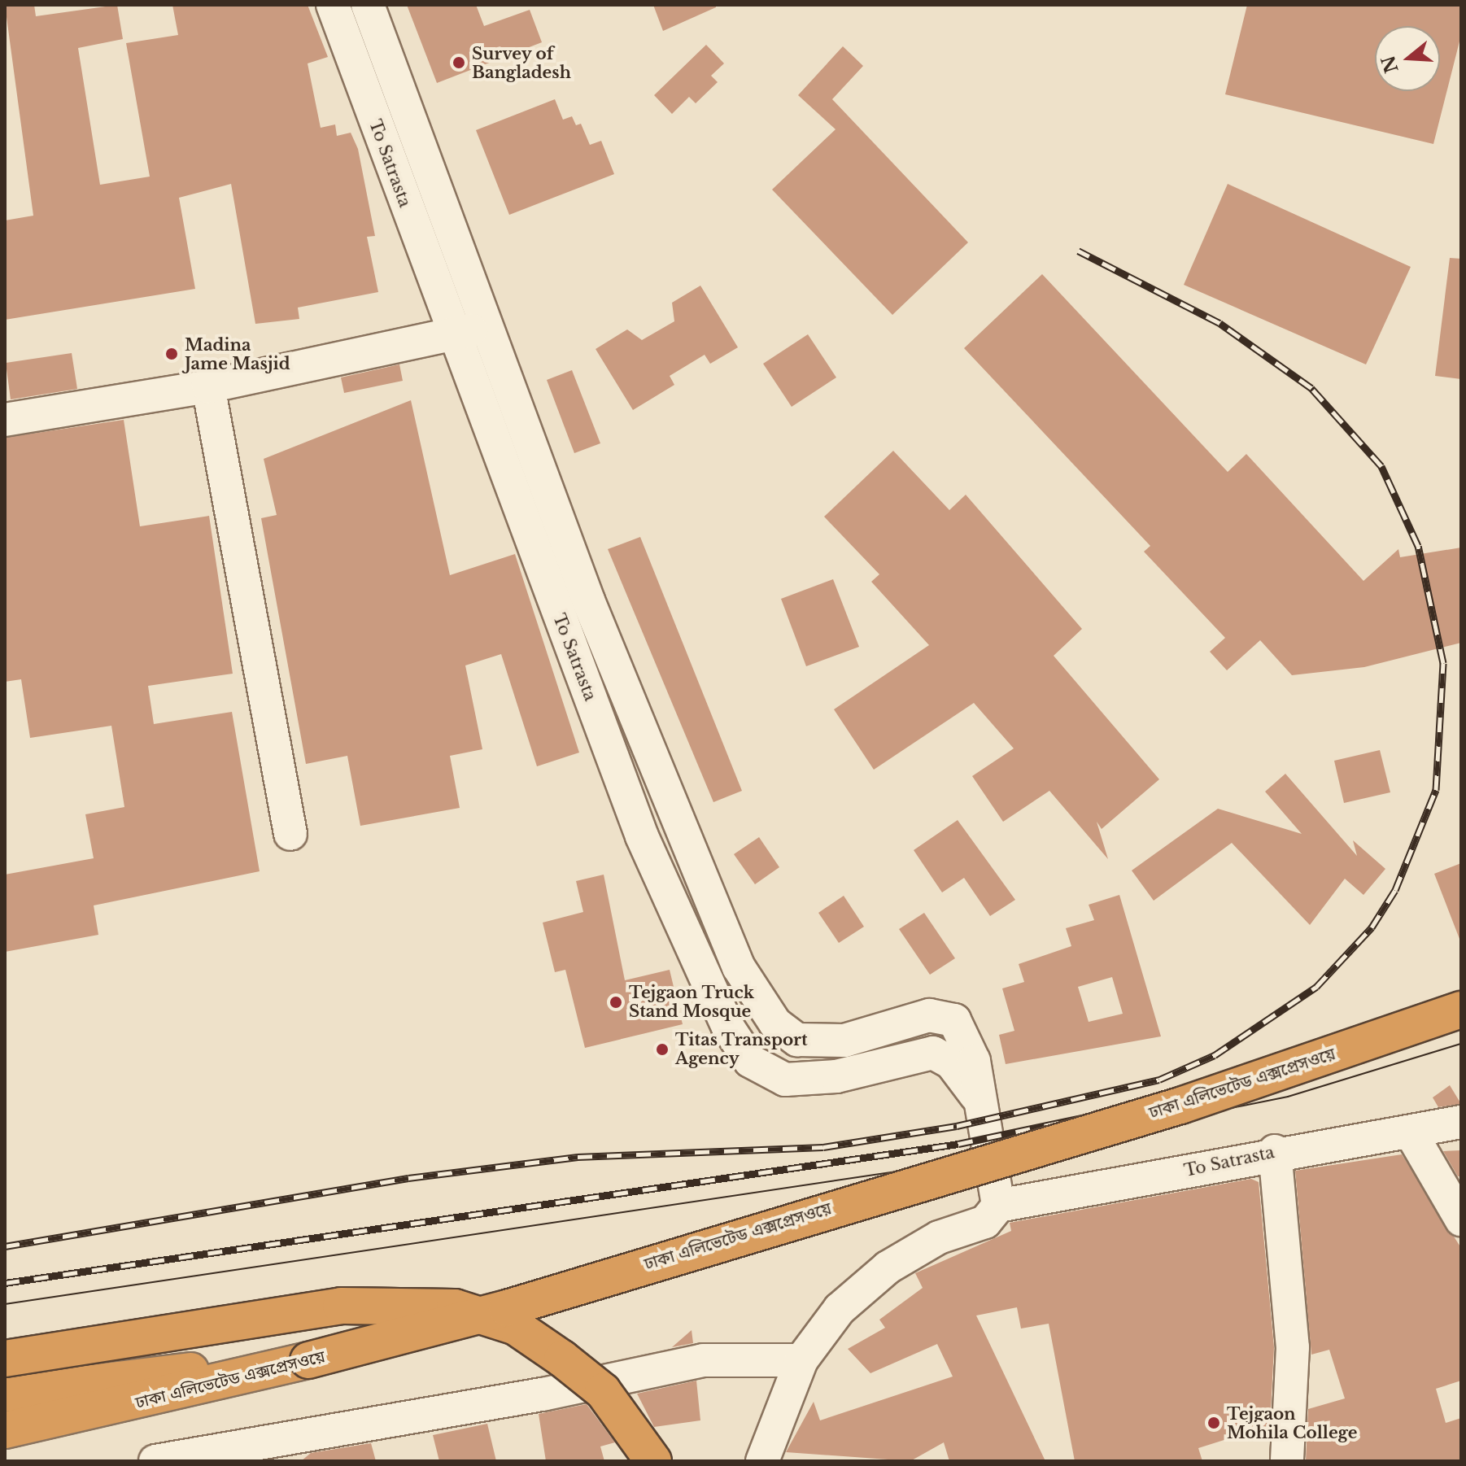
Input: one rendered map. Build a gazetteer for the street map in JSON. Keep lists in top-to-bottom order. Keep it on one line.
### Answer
{"streets":{"highway":["ঢাকা এলিভেটেড এক্সপ্রেসওয়ে"],"street":["To Satrasta"]},"places":["Survey of Bangladesh","Madina Jame Masjid","Tejgaon Truck Stand Mosque","Titas Transport Agency","Tejgaon Mohila College"],"north":"left"}
